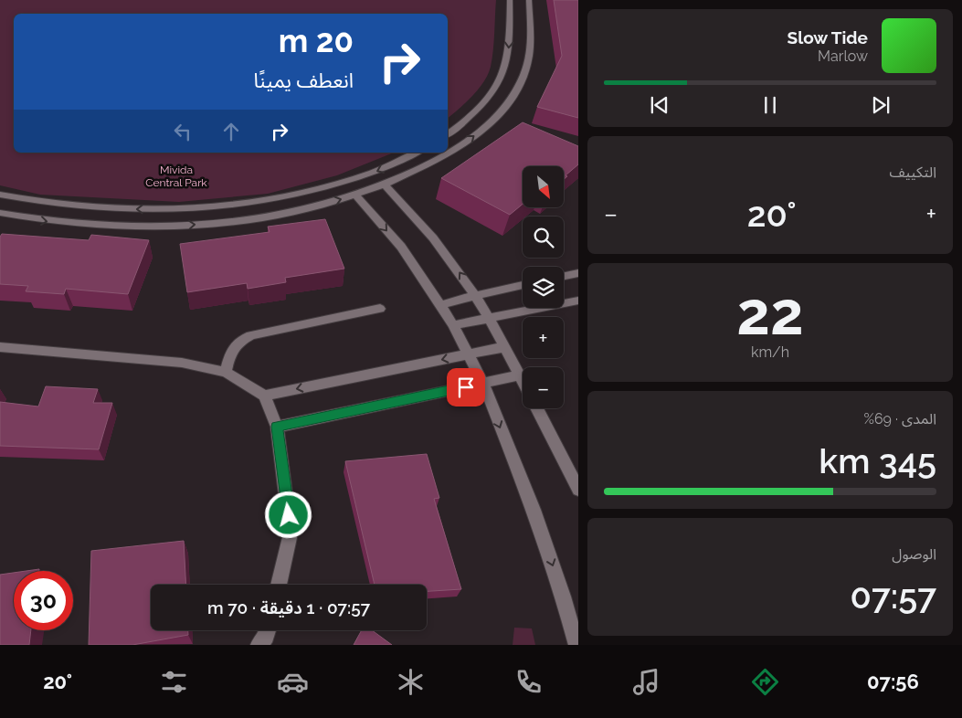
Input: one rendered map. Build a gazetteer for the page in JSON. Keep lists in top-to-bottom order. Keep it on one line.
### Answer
{"parks":["Mivida Central Park"],"north":"bottom right","page":{"turn":["20 m","انعطف يمينًا"],"song":["Slow Tide","Marlow"],"tile":["التكييف",["22","km/h"],["المدى · 69%","345 km"],["الوصول","07:57"]],"map_buttons":["+","−"],"heat":["−","20°","+"],"limit":"30","trip":"07:57 · 1 دقيقة · 70 m","tabs":["07:56","20°"]}}
